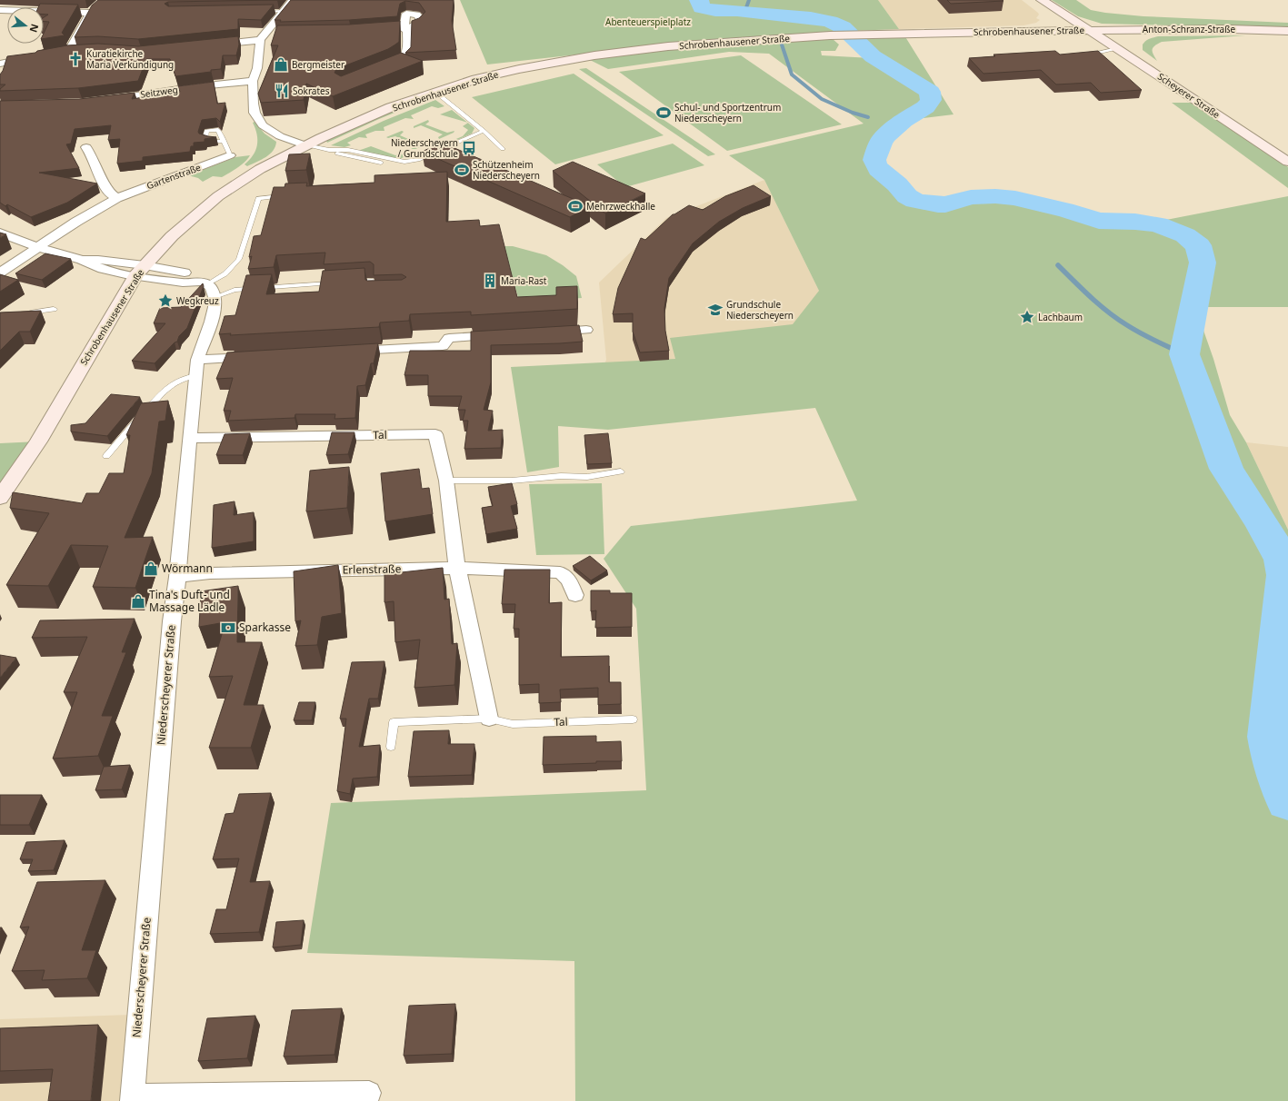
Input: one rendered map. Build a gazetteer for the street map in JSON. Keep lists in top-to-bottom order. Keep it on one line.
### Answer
{"streets":{"main road":["Anton-Schranz-Straße","Schrobenhausener Straße","Scheyerer Straße"],"street":["Seitzweg","Gartenstraße","Tal","Erlenstraße","Niederscheyerer Straße"]},"crossings":[["Anton-Schranz-Straße","Schrobenhausener Straße"],["Anton-Schranz-Straße","Scheyerer Straße"],["Schrobenhausener Straße","Scheyerer Straße"],["Tal","Erlenstraße"],["Tal","Niederscheyerer Straße"],["Erlenstraße","Niederscheyerer Straße"]],"parks":["Abenteuerspielplatz"],"places":{"church":["Kuratiekirche Maria Verkündigung"],"shop":["Bergmeister","Wörmann","Tina's Duft- und Massage Lädle"],"restaurant":["Sokrates"],"sports":["Schul- und Sportzentrum Niederscheyern","Schützenheim Niederscheyern","Mehrzweckhalle"],"bus stop":["Niederscheyern / Grundschule"],"building":["Maria-Rast"],"place":["Wegkreuz","Lachbaum"],"school or university":["Grundschule Niederscheyern"],"bank":["Sparkasse"]},"north":"right"}
